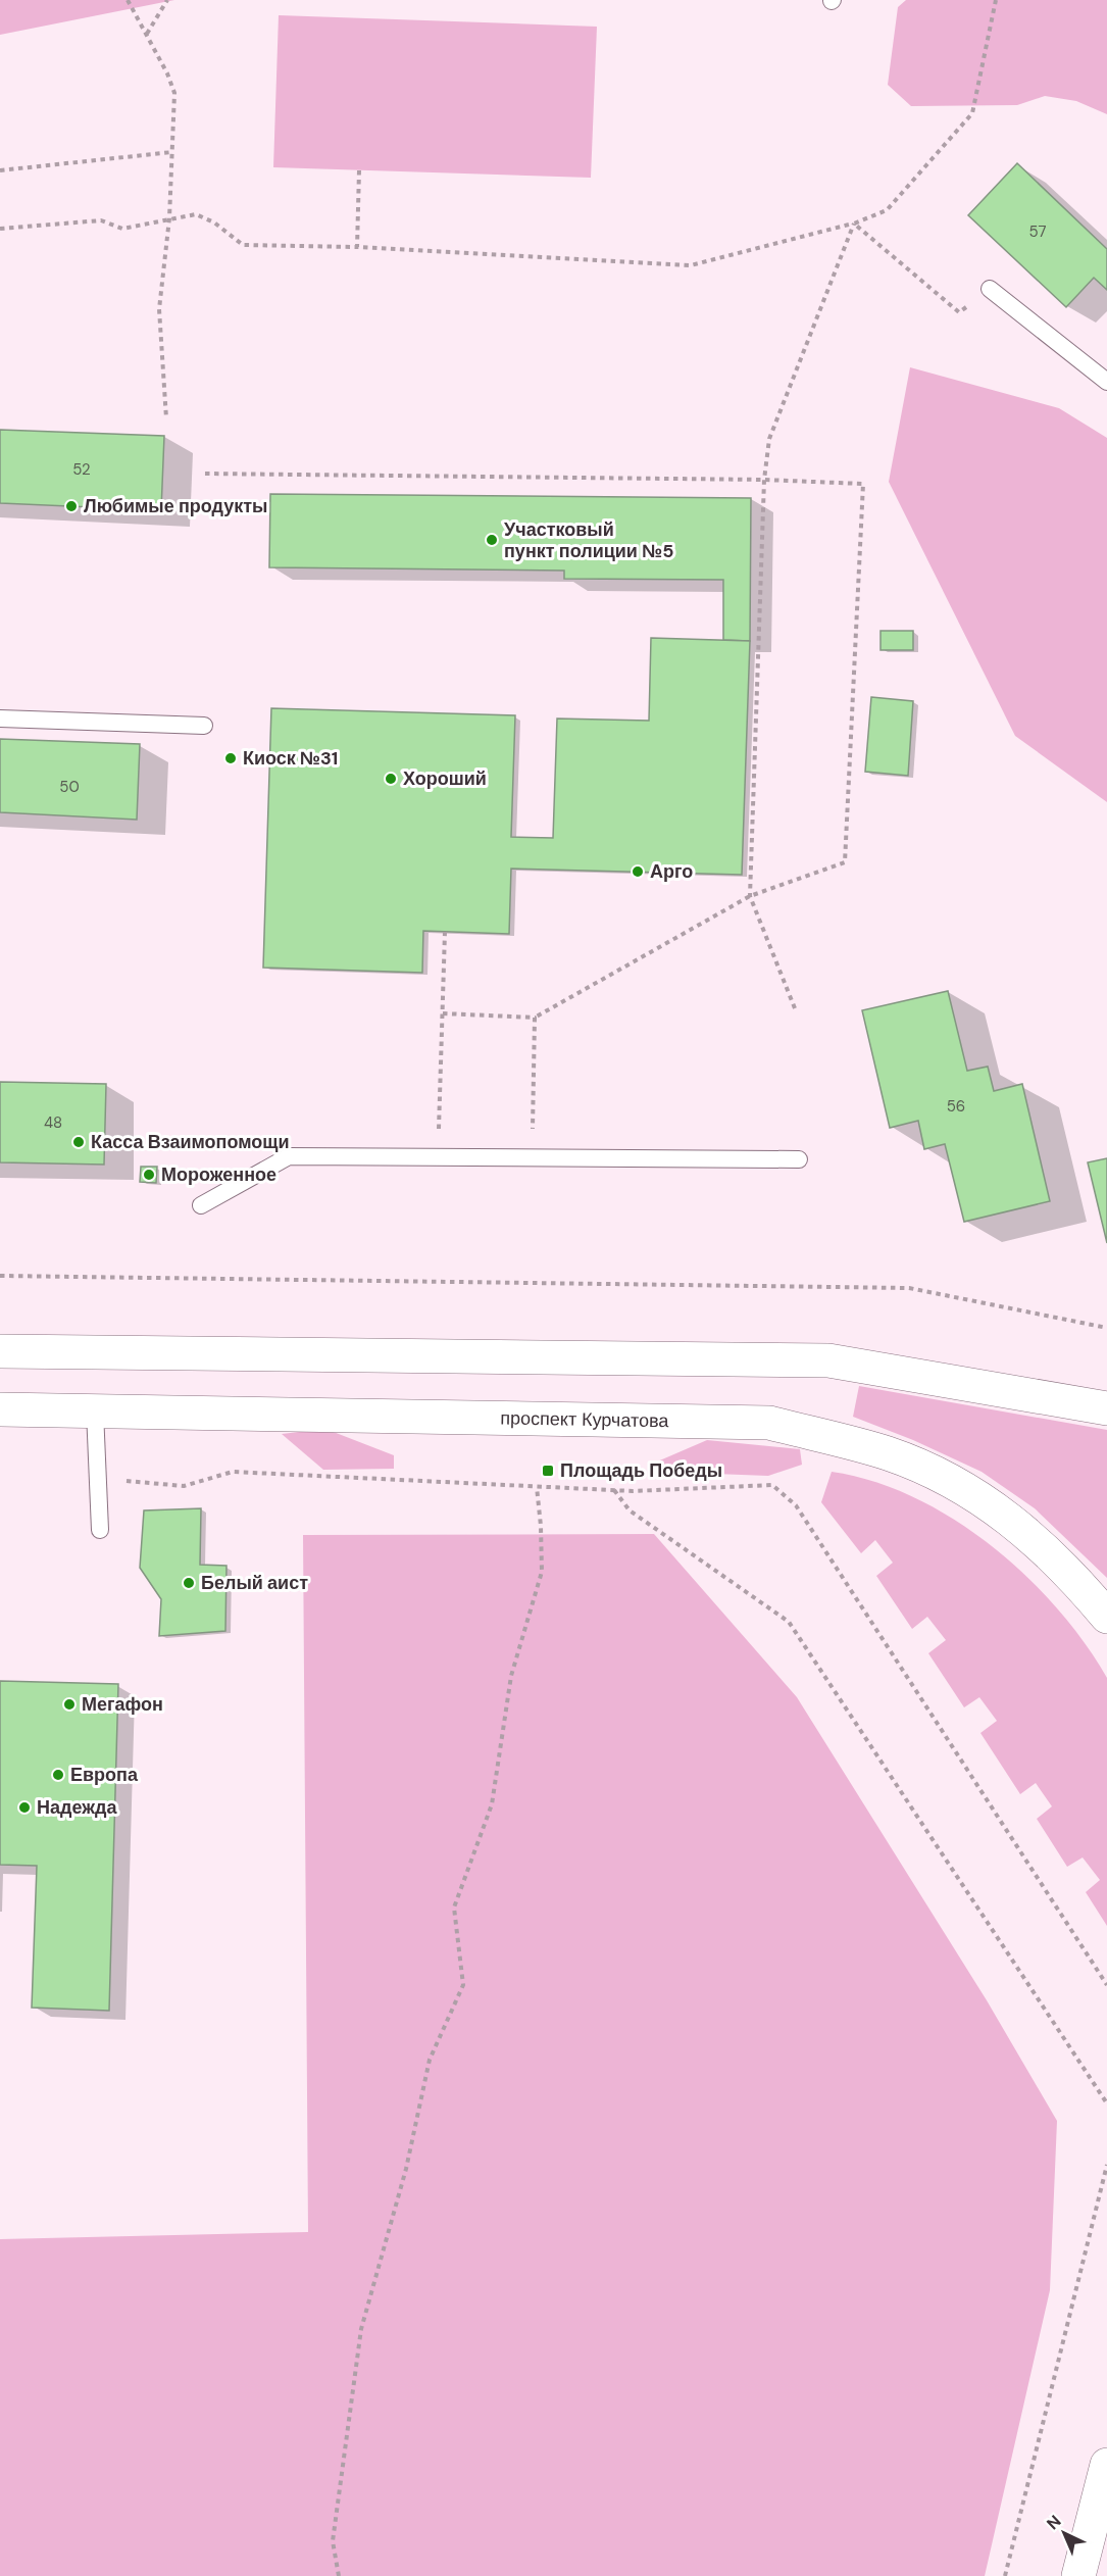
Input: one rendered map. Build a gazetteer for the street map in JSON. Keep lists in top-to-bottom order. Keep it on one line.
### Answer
{"streets":{"main road":["проспект Курчатова"]},"places":{"other":["Любимые продукты","Участковый пункт полиции №5","Киоск №31","Хороший","Арго","Касса Взаимопомощи","Мороженное","Белый аист","Мегафон","Европа","Надежда"],"transit":["Площадь Победы"]},"house_numbers":["57","52","50","56","48"],"north":"top left"}
